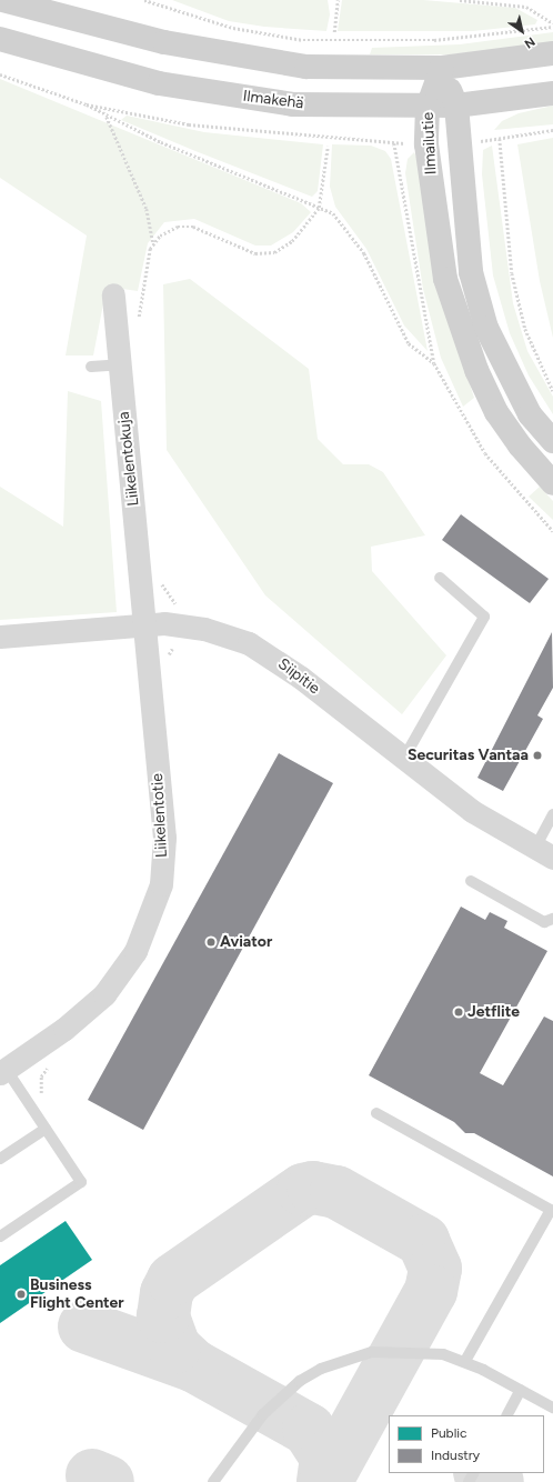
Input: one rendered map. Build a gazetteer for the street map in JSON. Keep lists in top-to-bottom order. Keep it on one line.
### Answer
{"streets":{"main road":["Ilmakehä","Ilmailutie"],"street":["Liikelentokuja","Siipitie","Liikelentotie"]},"crossings":[["Ilmakehä","Ilmailutie"],["Liikelentokuja","Siipitie"],["Liikelentokuja","Liikelentotie"],["Siipitie","Liikelentotie"]],"places":["Securitas Vantaa","Aviator","Jetflite","Business Flight Center"],"legend":["Public","Industry"],"north":"bottom right"}
